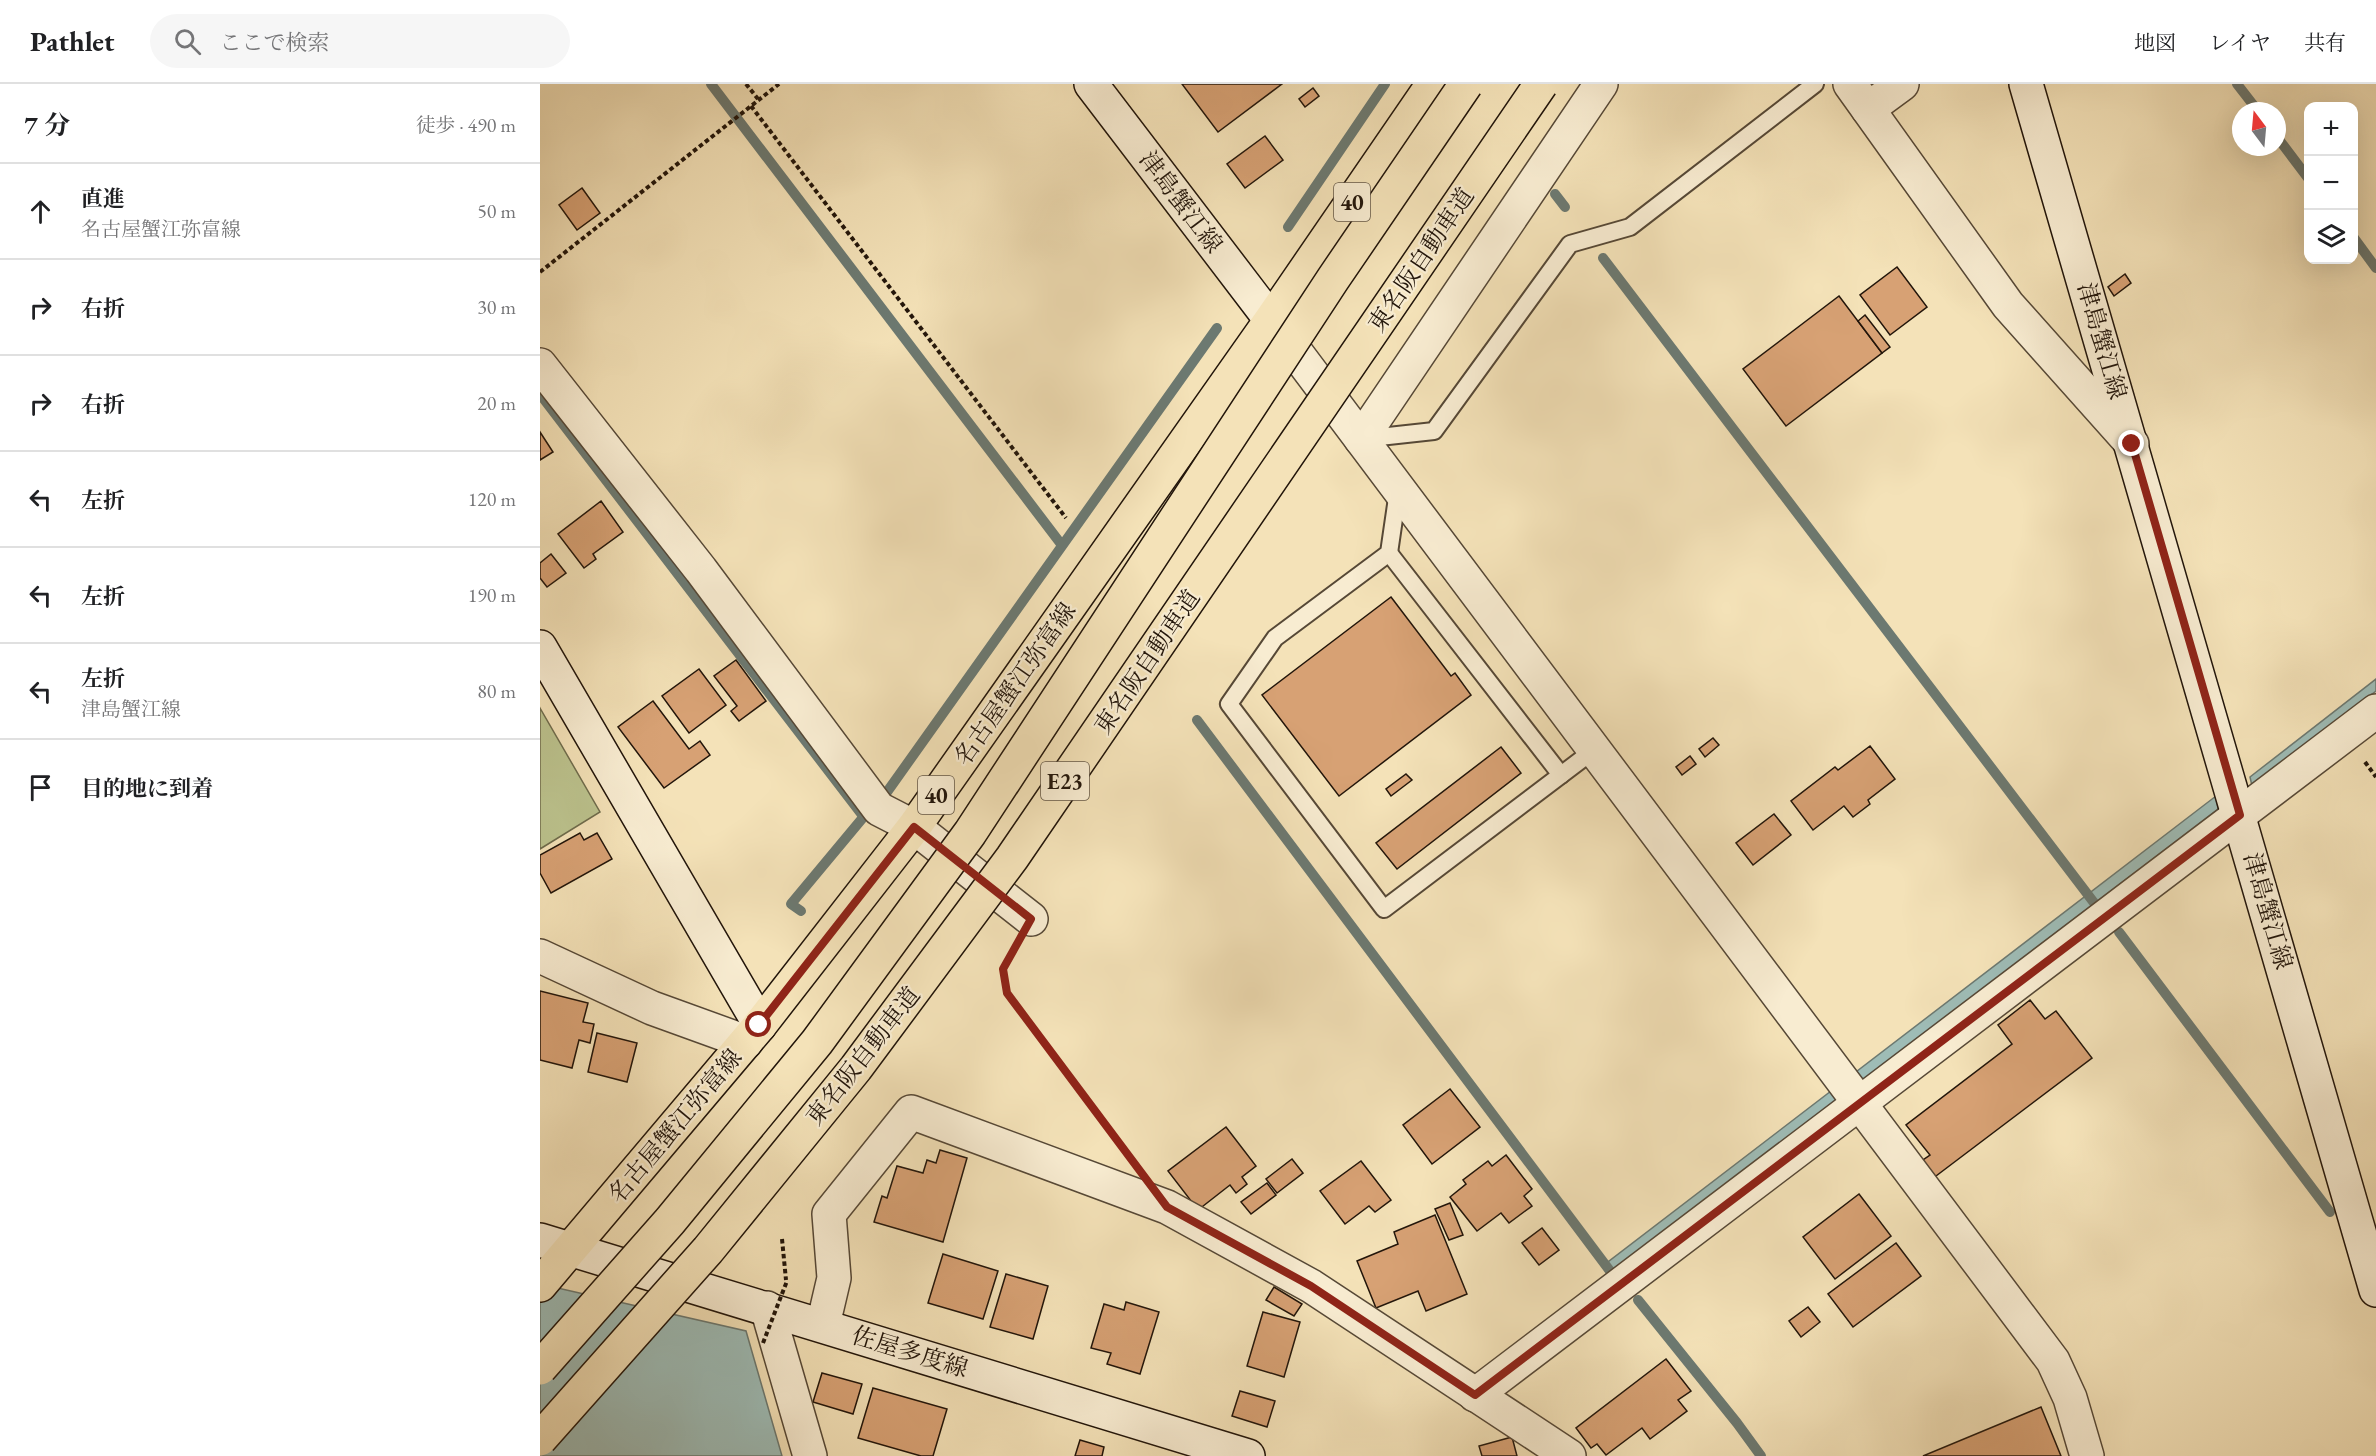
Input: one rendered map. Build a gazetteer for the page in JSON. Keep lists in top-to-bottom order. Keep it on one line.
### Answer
{"streets":{"main road":["40","東名阪自動車道","名古屋蟹江弥富線","E23"],"street":["津島蟹江線","佐屋多度線"]},"crossings":[["津島蟹江線","名古屋蟹江弥富線"],["名古屋蟹江弥富線","佐屋多度線"]],"north":"top","page":{"header":"Pathlet","search":"ここで検索","nav":["地図","レイヤ","共有"],"heading":["7 分","徒歩 · 490 m"],"map_buttons":["+","−"],"list":[["直進","名古屋蟹江弥富線","50 m"],["右折","30 m"],["右折","20 m"],["左折","120 m"],["左折","190 m"],["左折","津島蟹江線","80 m"],"目的地に到着"]}}
